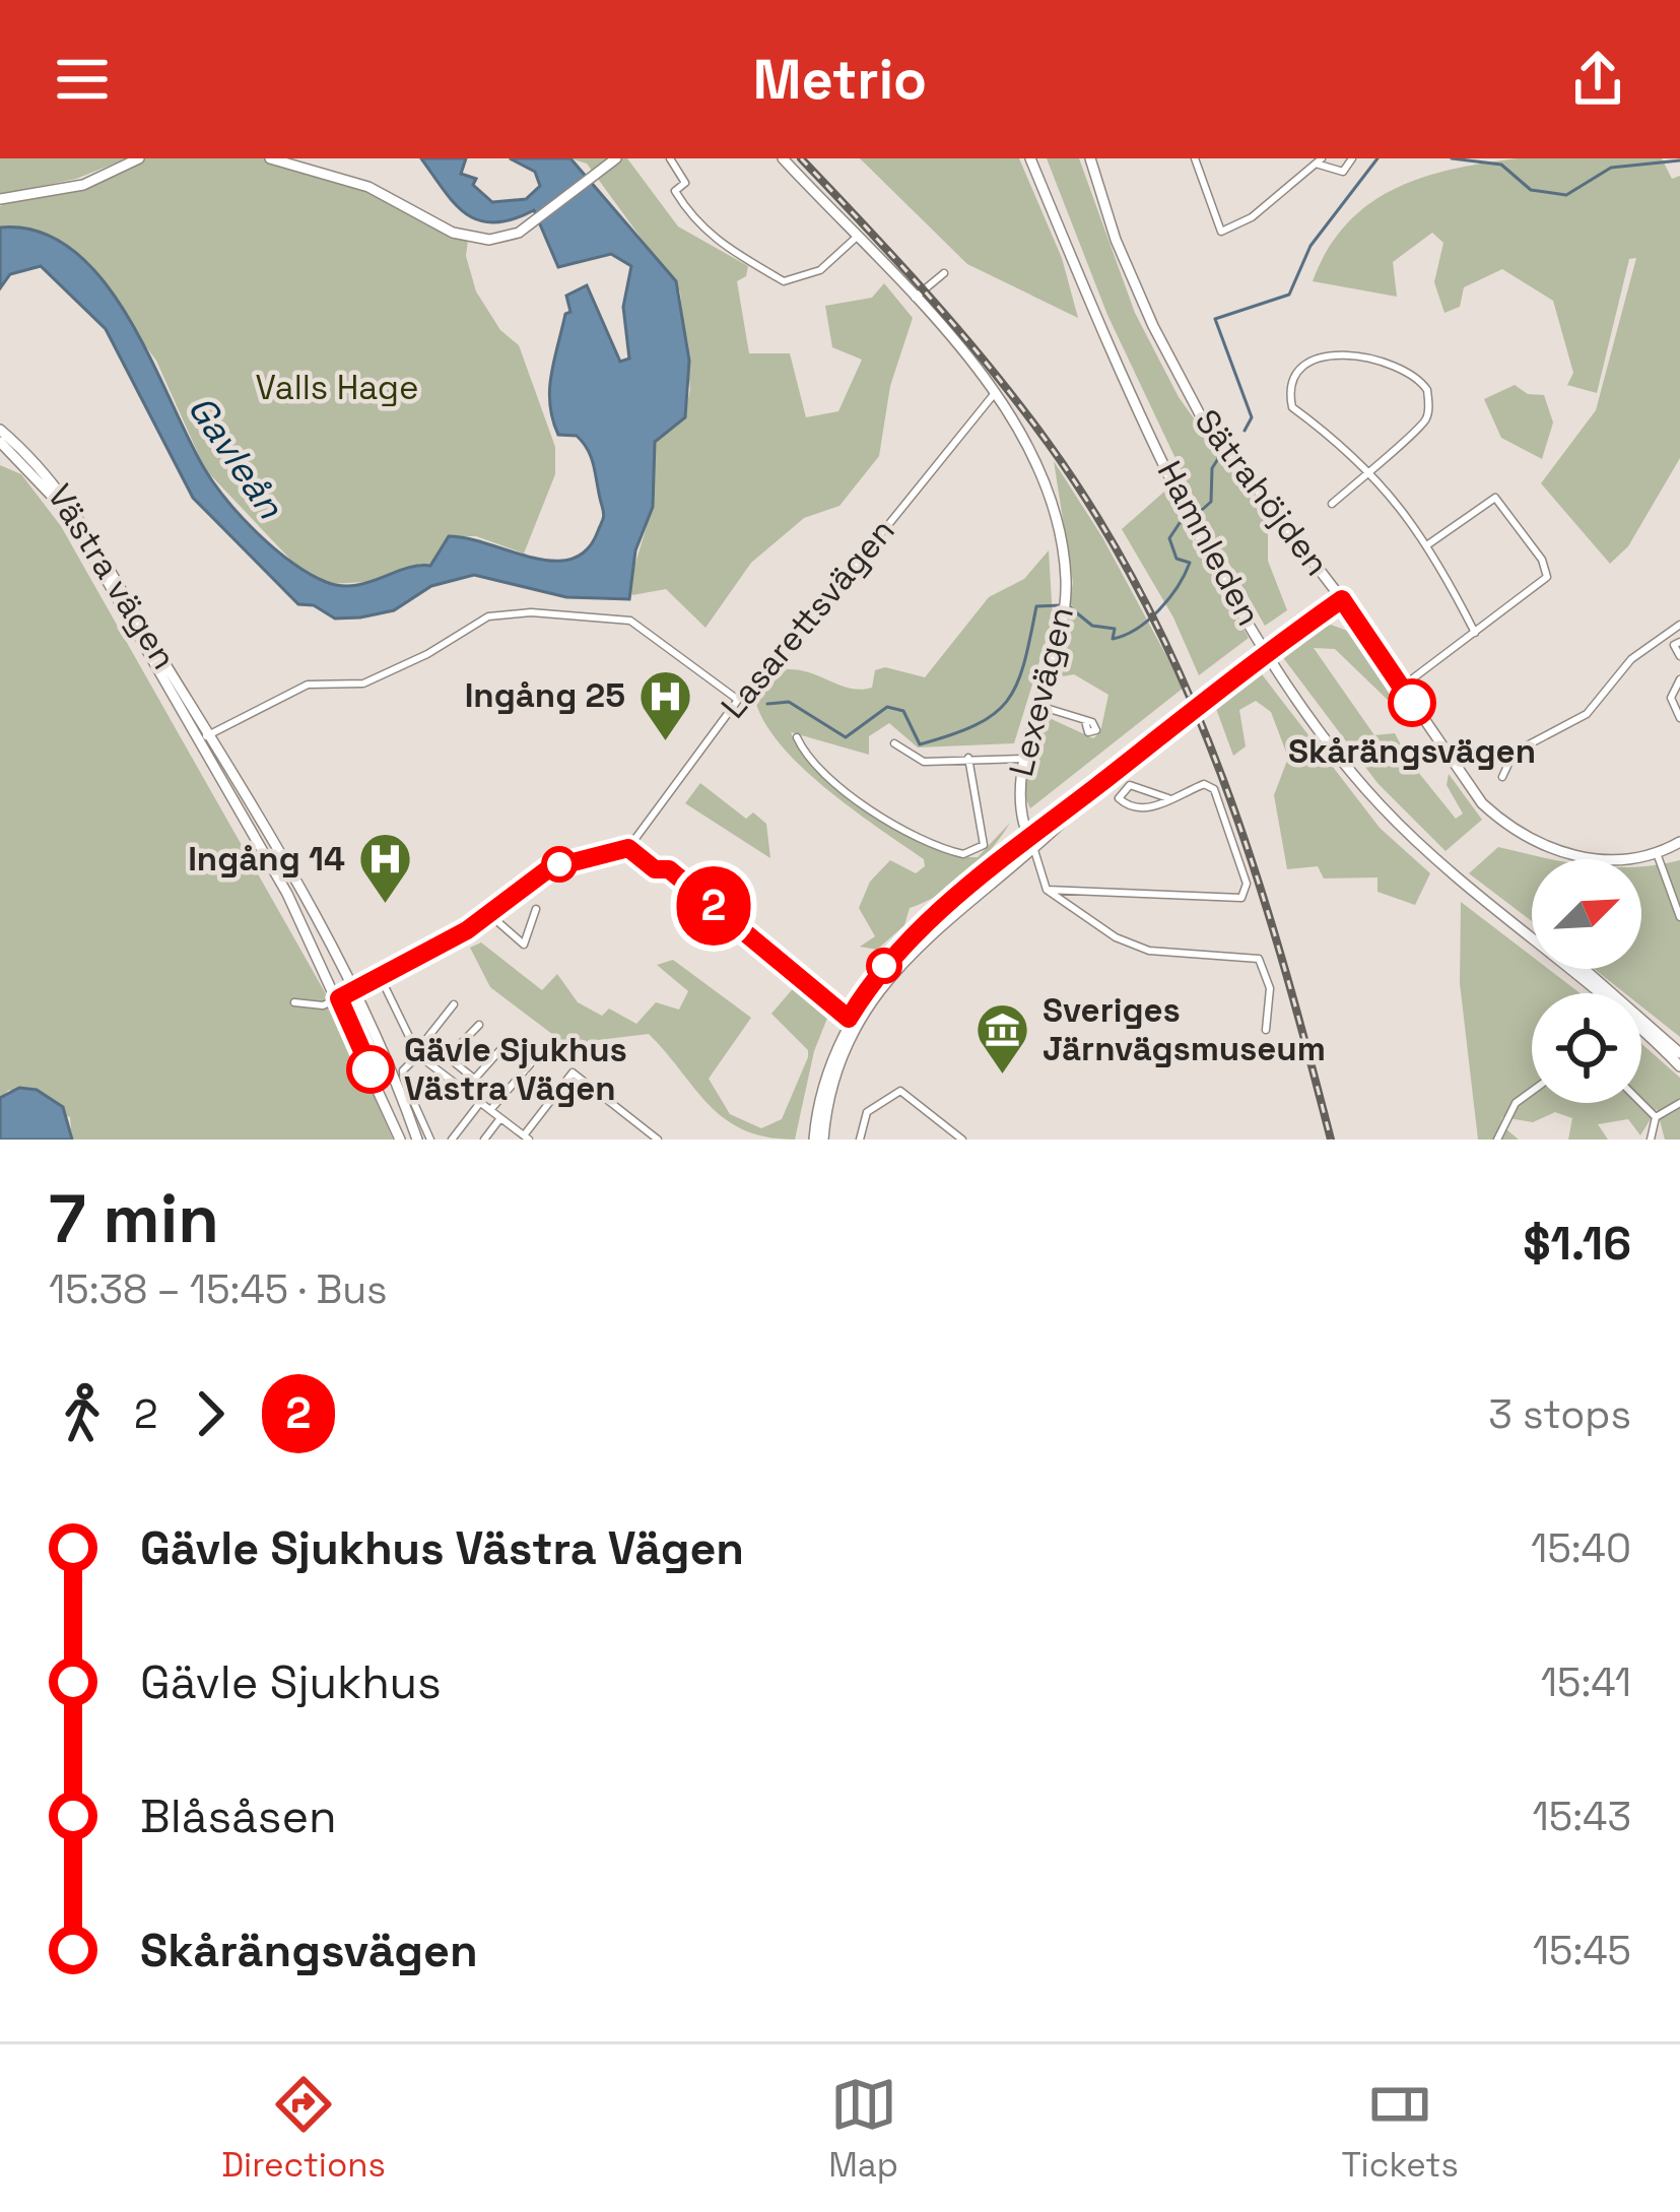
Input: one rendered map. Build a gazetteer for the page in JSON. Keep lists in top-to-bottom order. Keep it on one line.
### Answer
{"streets":{"street":["Sätrahöjden","Hamnleden","Västra vägen","Lasarettsvägen","Lexevägen"]},"crossings":[["Lasarettsvägen","Lexevägen"]],"water":["Gavleån"],"parks":["Valls Hage"],"places":{"other":["Skårängsvägen","Gävle Sjukhus Västra Vägen"],"hospital":["Ingång 25","Ingång 14"],"museum":["Sveriges Järnvägsmuseum"]},"lines":["bus line 2"],"north":"top right","page":{"header":"Metrio","on_map":"2","heading":["7 min","15:38 – 15:45 · Bus","$1.16"],"legs":["2","2","3 stops"],"list":[{"name":"Gävle Sjukhus Västra Vägen","value":"15:40"},{"name":"Gävle Sjukhus","value":"15:41"},{"name":"Blåsåsen","value":"15:43"},{"name":"Skårängsvägen","value":"15:45"}],"tabs":["Directions","Map","Tickets"]}}
